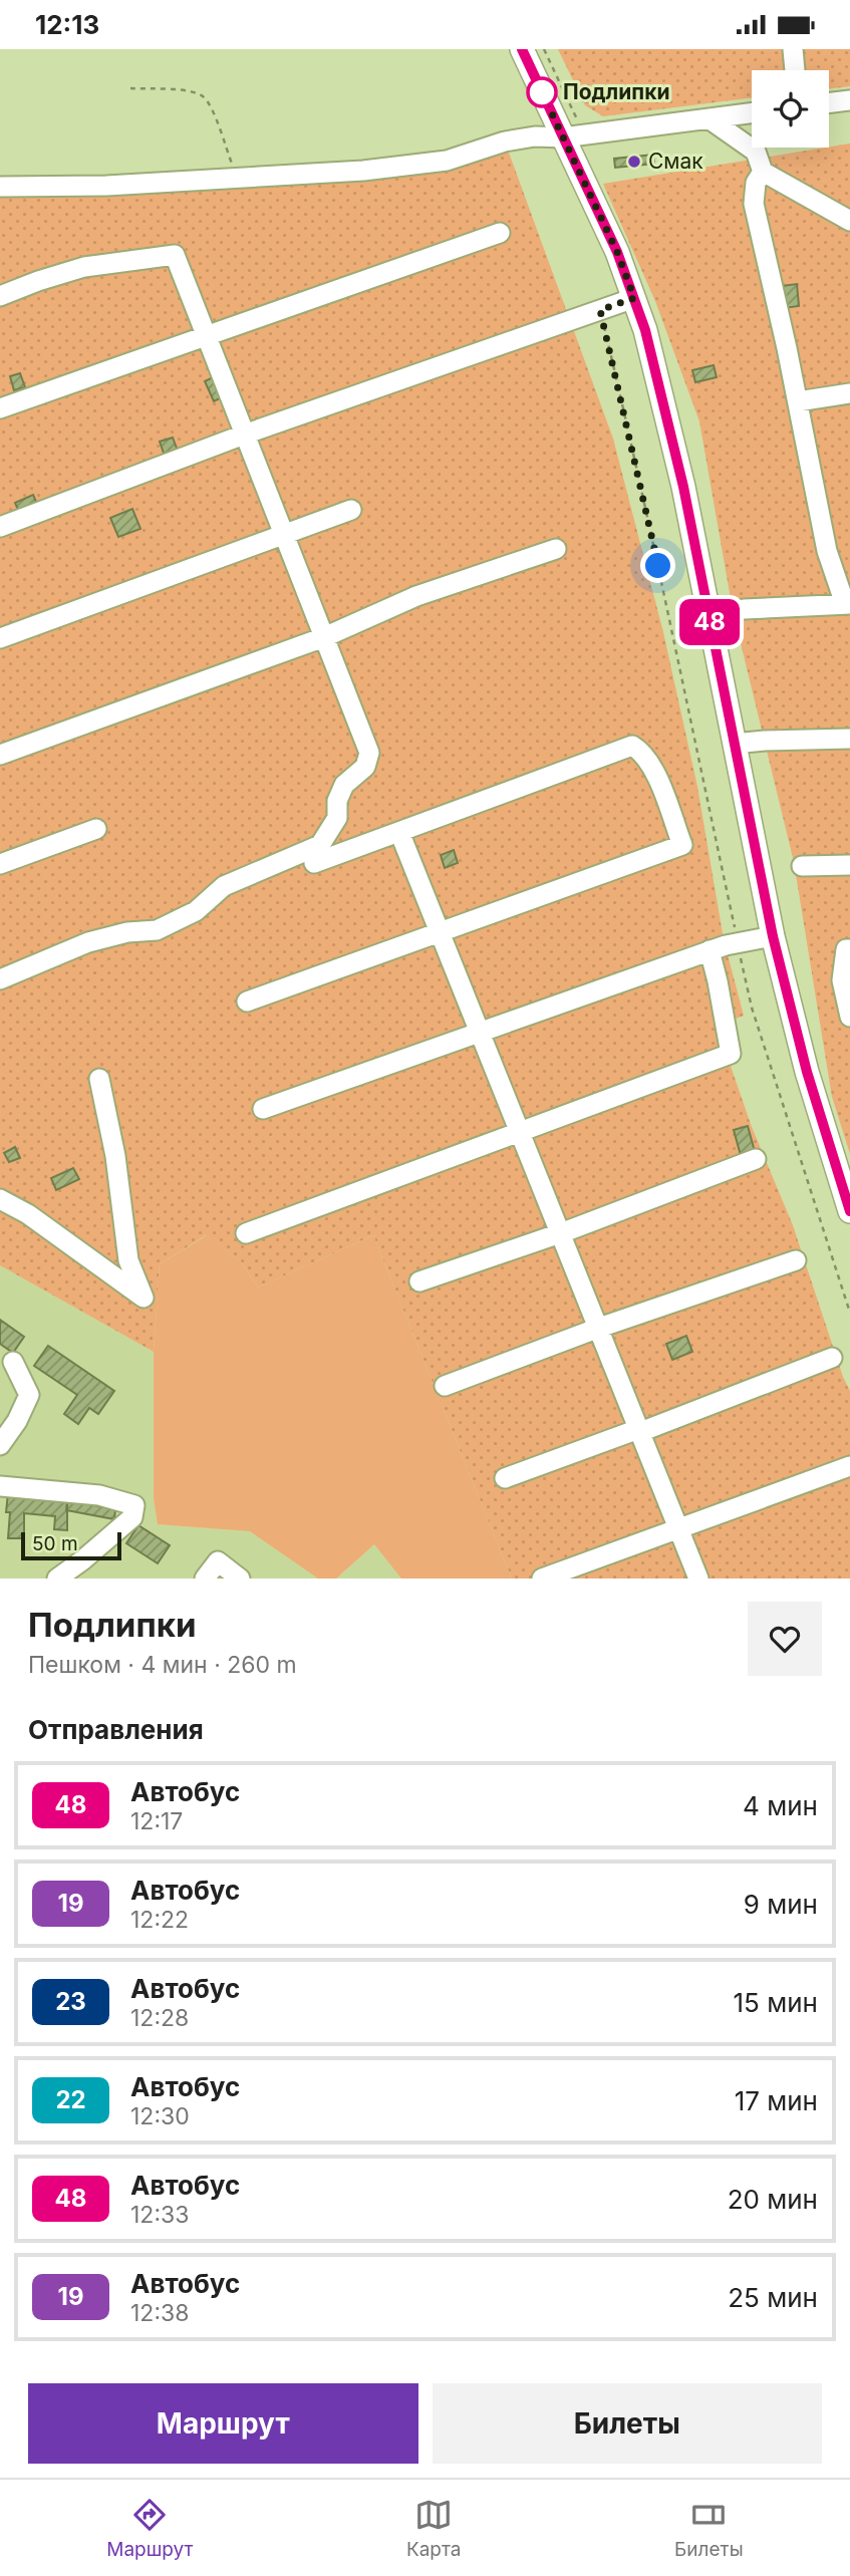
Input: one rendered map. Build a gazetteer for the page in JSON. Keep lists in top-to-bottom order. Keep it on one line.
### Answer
{"places":["Подлипки","Смак"],"lines":["bus line 48"],"scale_bar":"50 m","page":{"status":"12:13","on_map":"48","scale":"50 m","heading":[["Подлипки","Пешком · 4 мин · 260 m"],"Отправления"],"list":[{"mark":"48","name":"Автобус","note":"12:17","value":"4 мин"},{"mark":"19","name":"Автобус","note":"12:22","value":"9 мин"},{"mark":"23","name":"Автобус","note":"12:28","value":"15 мин"},{"mark":"22","name":"Автобус","note":"12:30","value":"17 мин"},{"mark":"48","name":"Автобус","note":"12:33","value":"20 мин"},{"mark":"19","name":"Автобус","note":"12:38","value":"25 мин"}],"buttons":["Маршрут","Билеты"],"tabs":["Маршрут","Карта","Билеты"]}}
